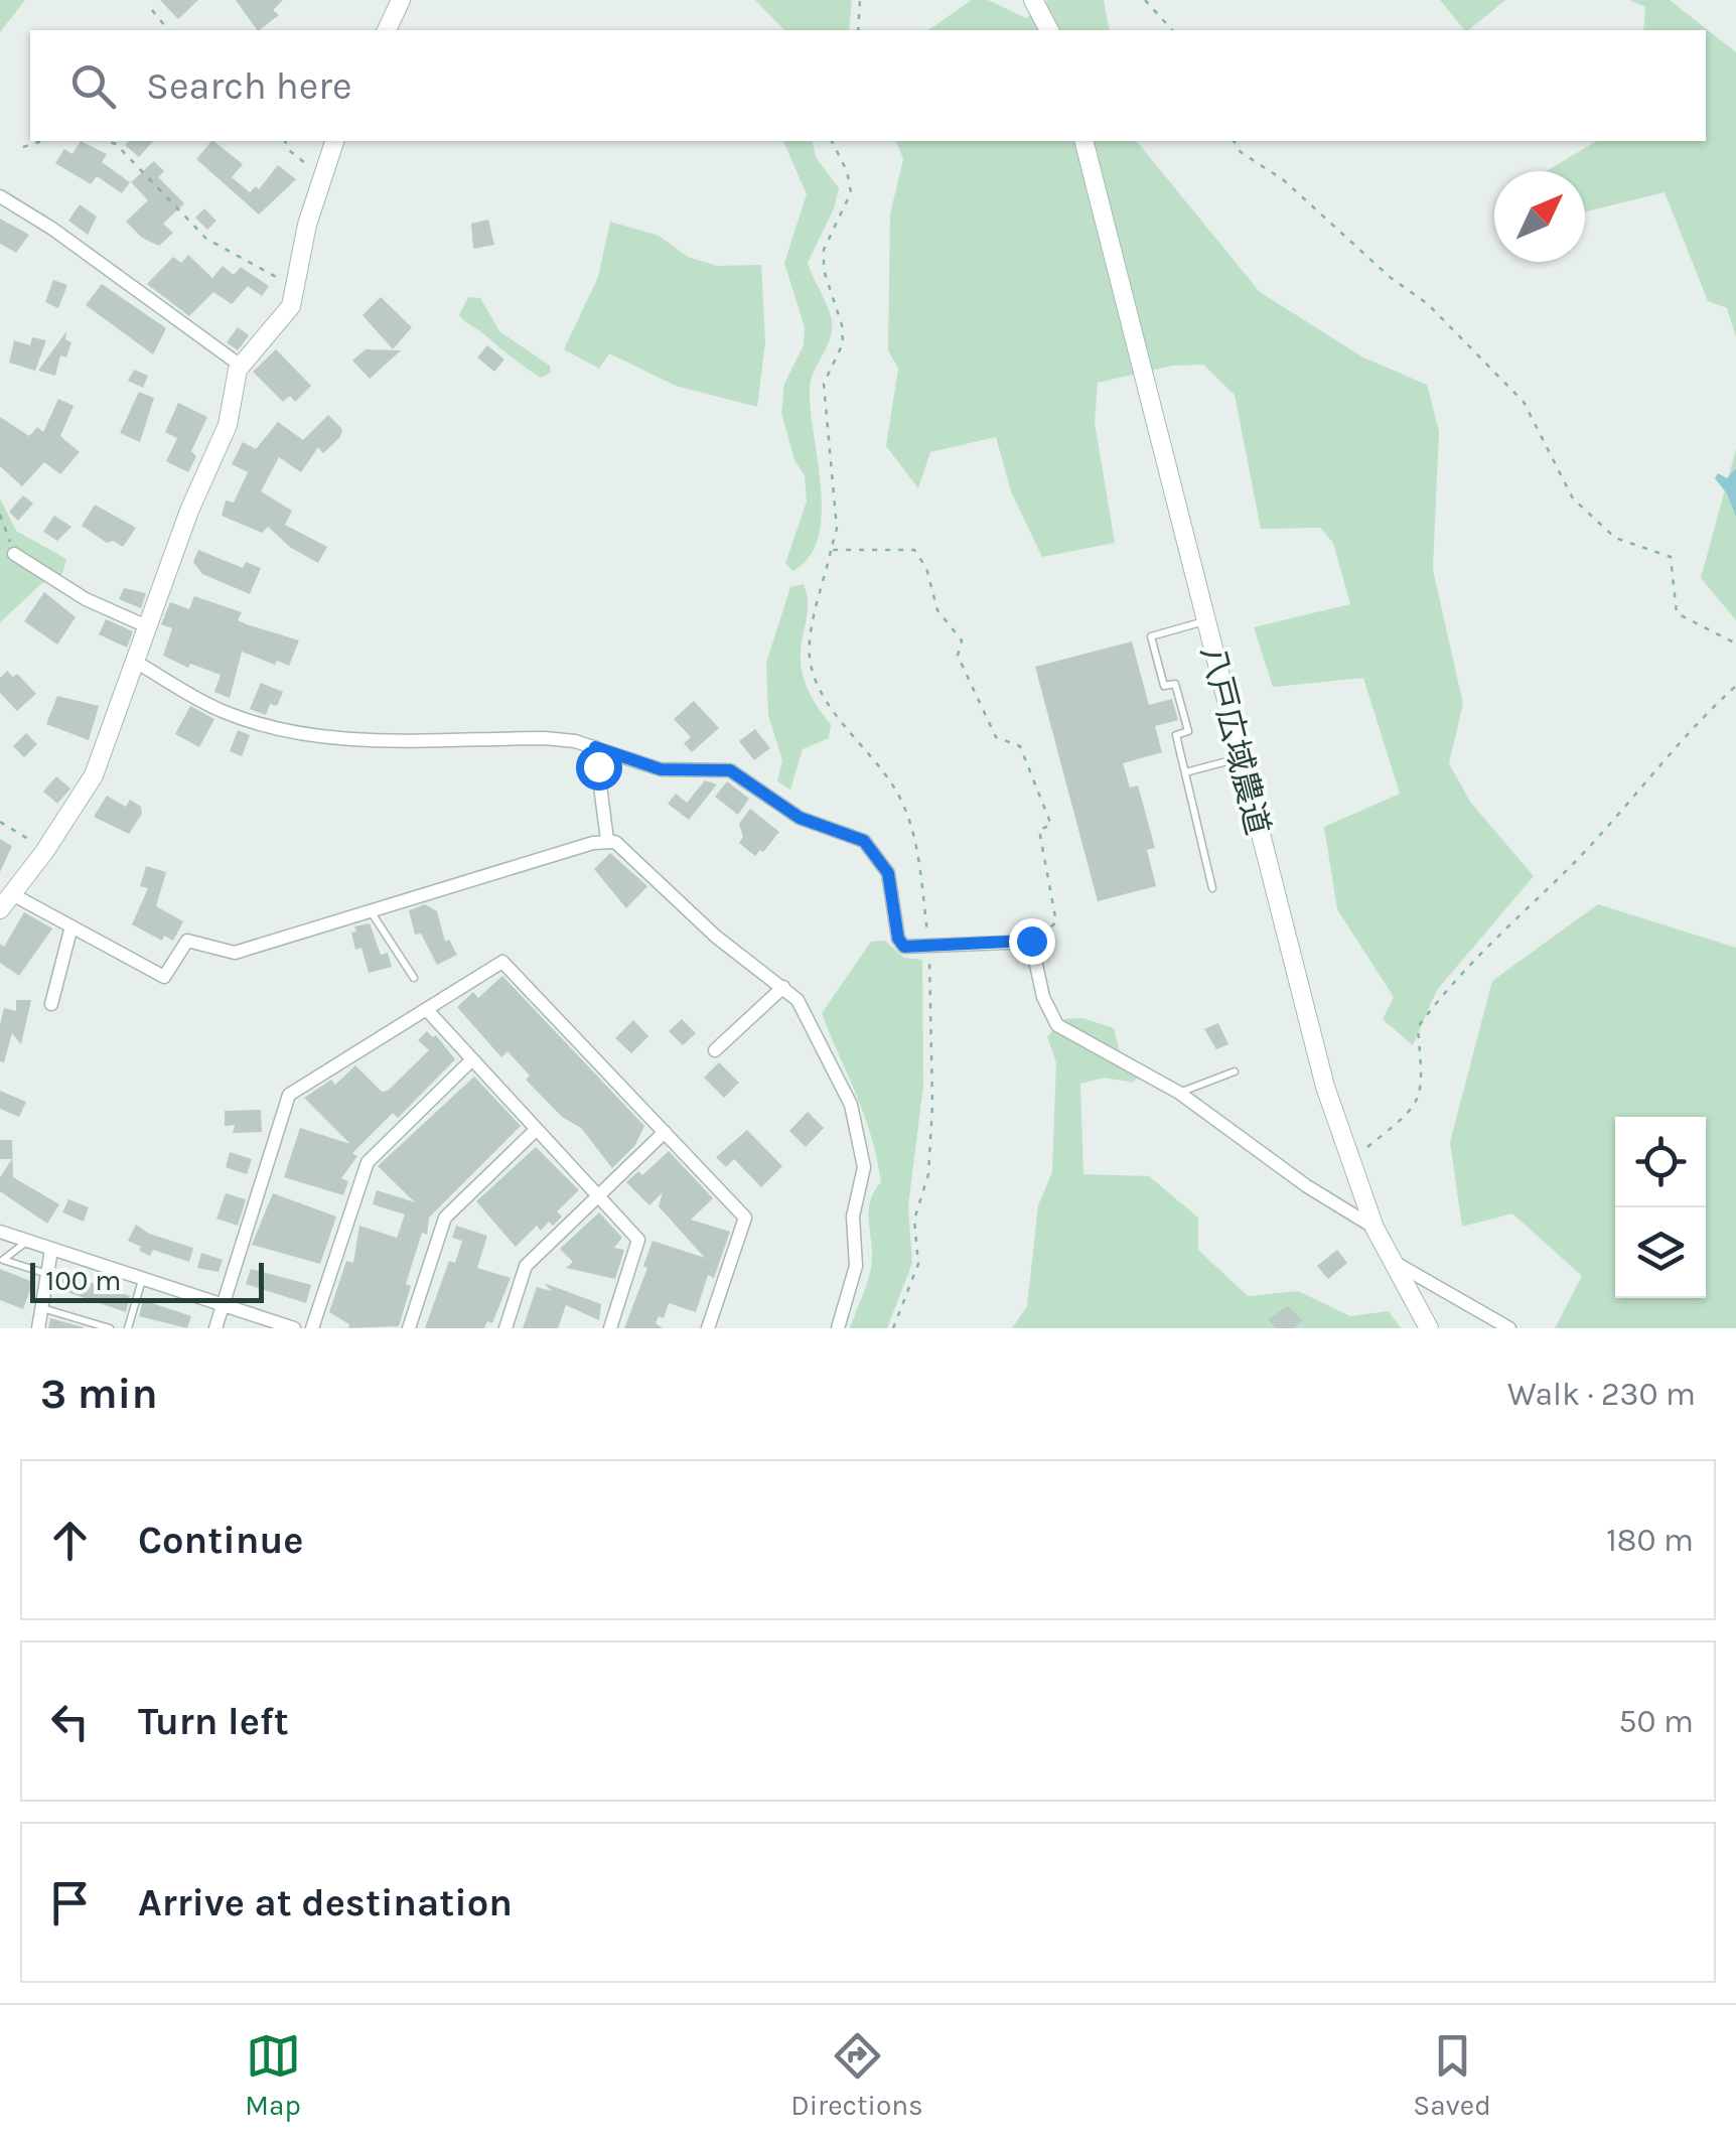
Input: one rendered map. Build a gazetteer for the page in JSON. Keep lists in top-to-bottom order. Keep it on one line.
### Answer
{"streets":{"street":["八戸広域農道"]},"scale_bar":"100 m","north":"top right","page":{"search":"Search here","scale":"100 m","heading":["3 min","Walk · 230 m"],"list":[["Continue","180 m"],["Turn left","50 m"],"Arrive at destination"],"nav":["Map","Directions","Saved"]}}
